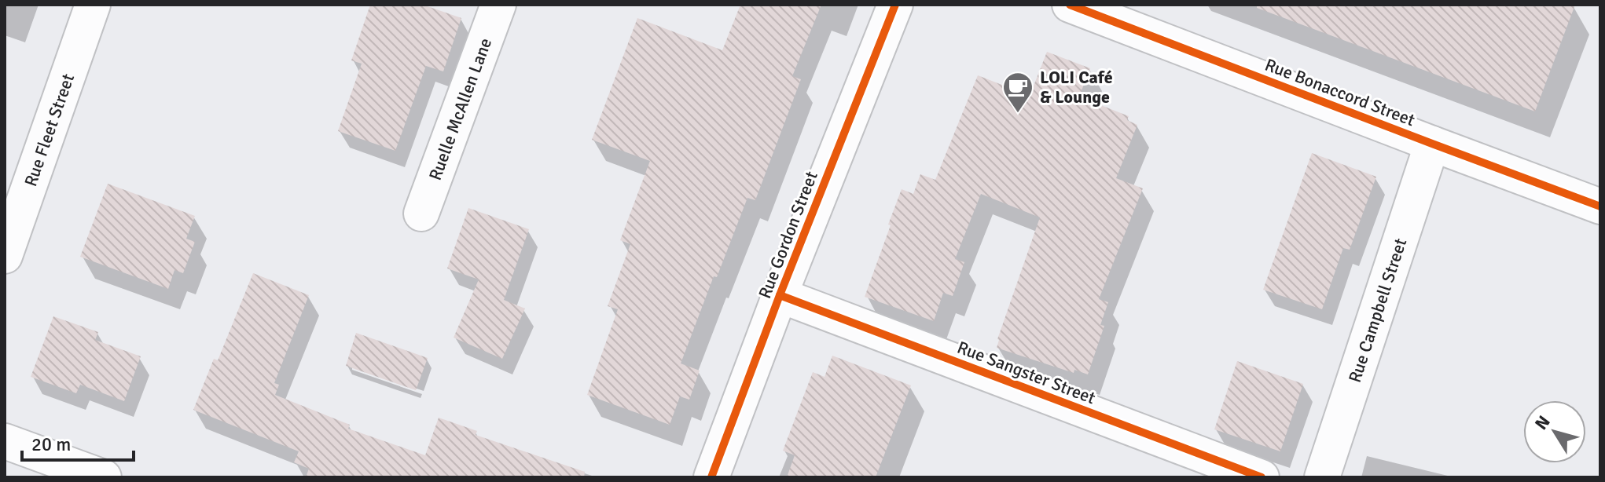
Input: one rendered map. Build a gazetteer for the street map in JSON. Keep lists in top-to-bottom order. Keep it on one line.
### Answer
{"streets":{"street":["Rue Bonaccord Street","Ruelle McAllen Lane","Rue Fleet Street","Rue Gordon Street","Rue Campbell Street","Rue Sangster Street"]},"crossings":[["Rue Bonaccord Street","Rue Campbell Street"],["Rue Gordon Street","Rue Sangster Street"]],"places":{"cafe":["LOLI Café & Lounge"]},"scale_bar":"20 m","north":"top left"}
